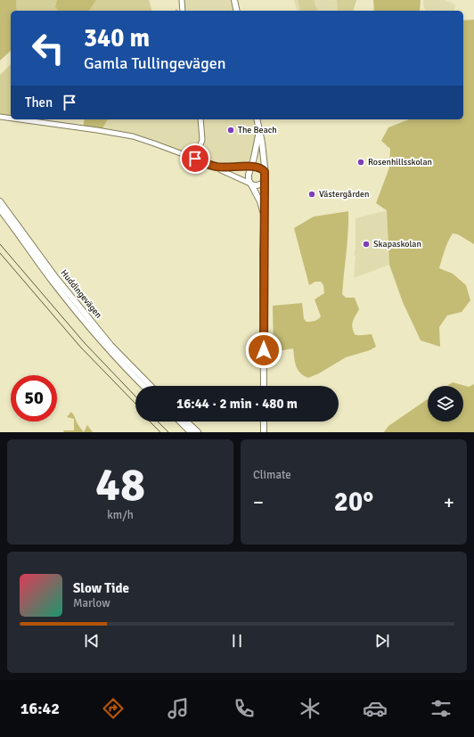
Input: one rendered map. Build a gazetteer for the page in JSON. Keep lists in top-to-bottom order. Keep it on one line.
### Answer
{"streets":{"main road":["Huddingevägen"]},"places":["The Beach","Rosenhillsskolan","Västergården","Skapaskolan"],"page":{"turn":["340 m","Gamla Tullingevägen"],"then":"Then","limit":"50","trip":"16:44 · 2 min · 480 m","tile":[["48","km/h"],"Climate"],"heat":["−","20°","+"],"song":["Slow Tide","Marlow"],"tabs":"16:42"}}
